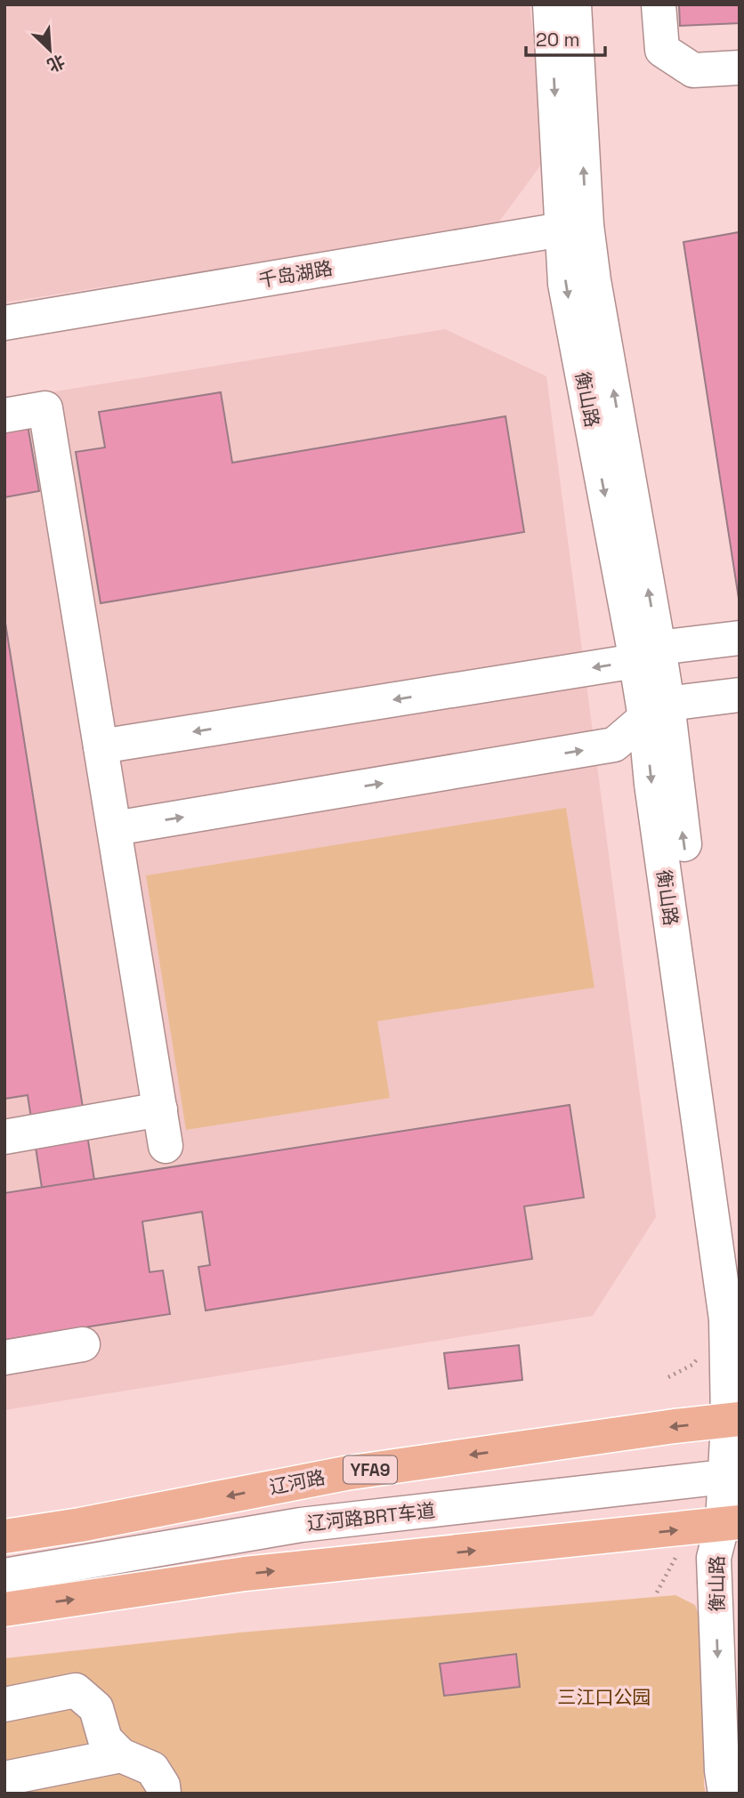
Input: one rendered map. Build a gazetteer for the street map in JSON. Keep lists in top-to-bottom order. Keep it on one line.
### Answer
{"streets":{"main road":["YFA9","辽河路"],"street":["千岛湖路","衡山路","辽河路BRT车道"]},"crossings":[["千岛湖路","衡山路"],["衡山路","辽河路"],["衡山路","辽河路BRT车道"]],"parks":["三江口公园"],"scale_bar":"20 m","north":"bottom right"}
